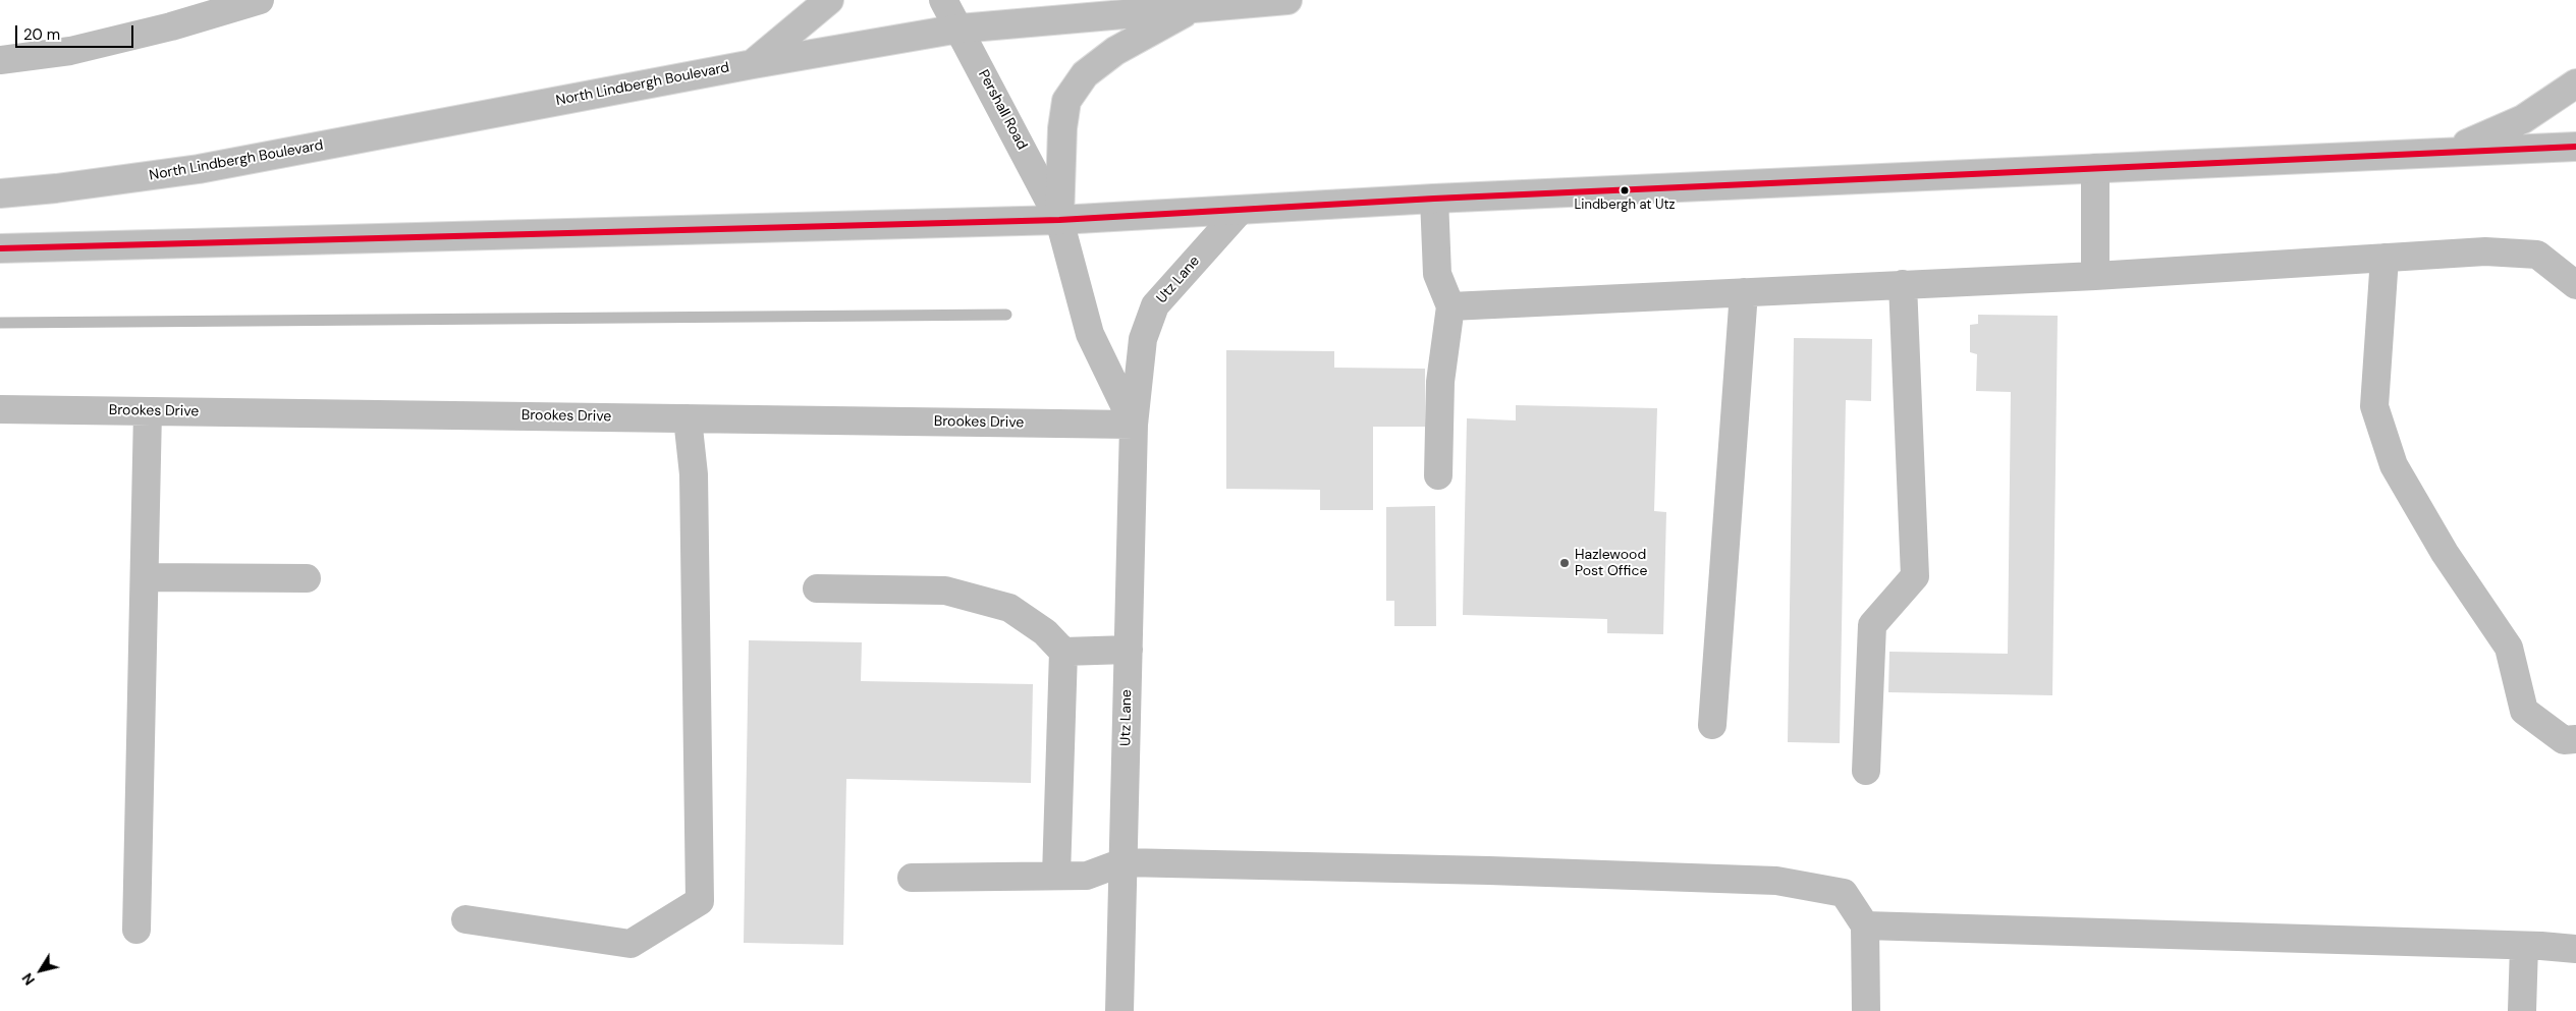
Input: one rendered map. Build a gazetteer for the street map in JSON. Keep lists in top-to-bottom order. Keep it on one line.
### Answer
{"streets":{"main road":["North Lindbergh Boulevard","Pershall Road","Utz Lane","Brookes Drive"]},"crossings":[["North Lindbergh Boulevard","Pershall Road"],["Pershall Road","Utz Lane"],["Utz Lane","Brookes Drive"]],"places":["Lindbergh at Utz","Hazlewood Post Office"],"scale_bar":"20 m","north":"bottom left"}
